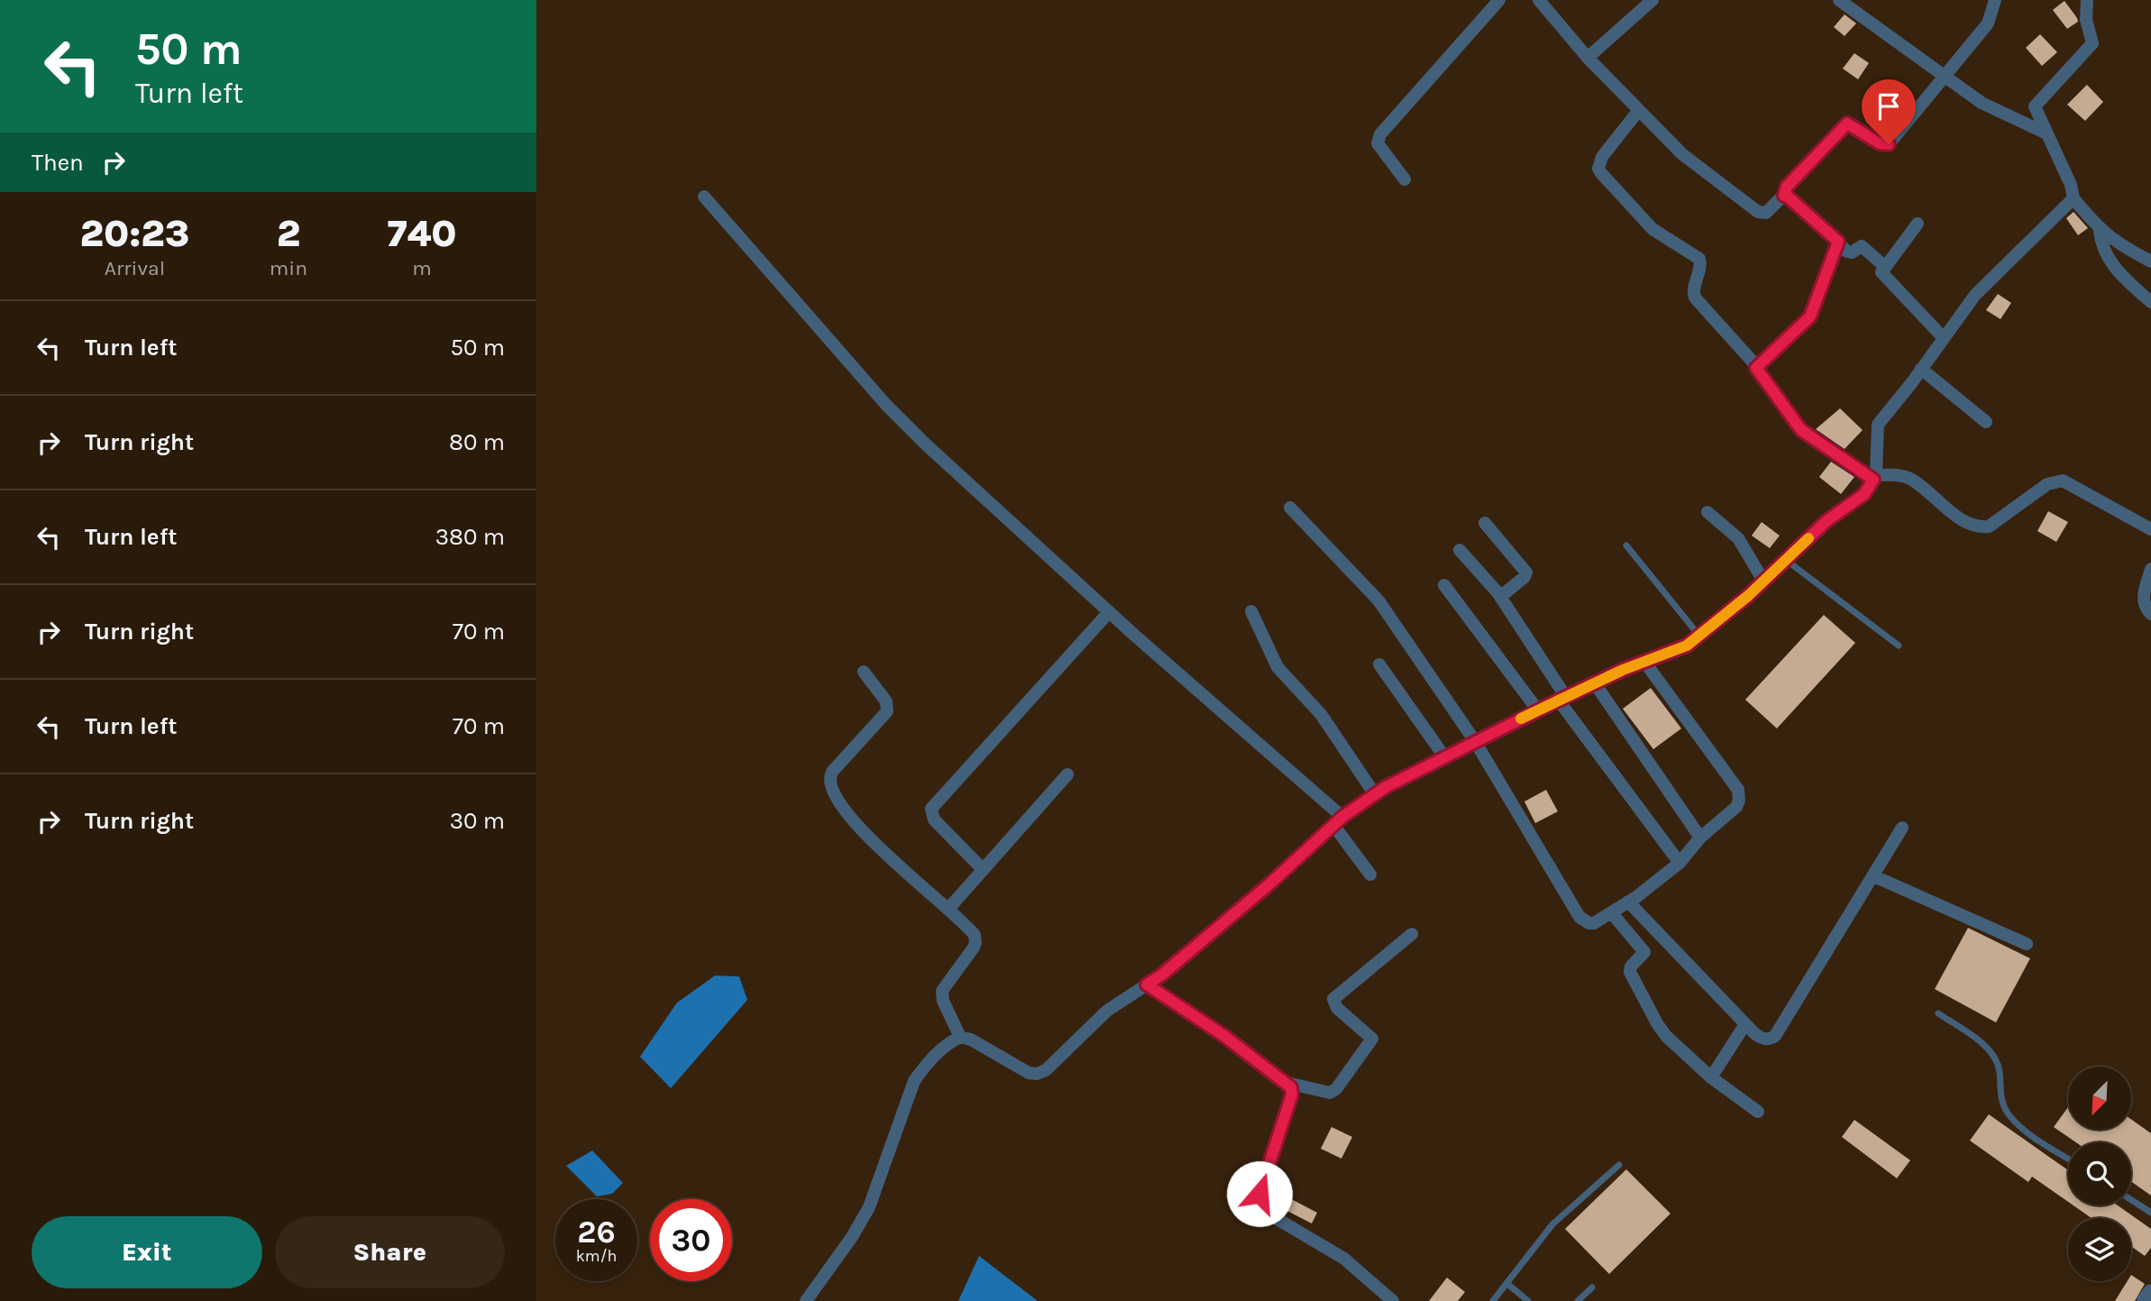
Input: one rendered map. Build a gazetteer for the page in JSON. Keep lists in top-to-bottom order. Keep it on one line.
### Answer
{"north":"bottom left","page":{"turn":["50 m","Turn left"],"then":"Then","eta":["20:23","Arrival","2","min","740","m"],"list":[{"name":"Turn left","value":"50 m"},{"name":"Turn right","value":"80 m"},{"name":"Turn left","value":"380 m"},{"name":"Turn right","value":"70 m"},{"name":"Turn left","value":"70 m"},{"name":"Turn right","value":"30 m"}],"speed":"26 km/h","limit":"30","buttons":["Exit","Share"]}}
